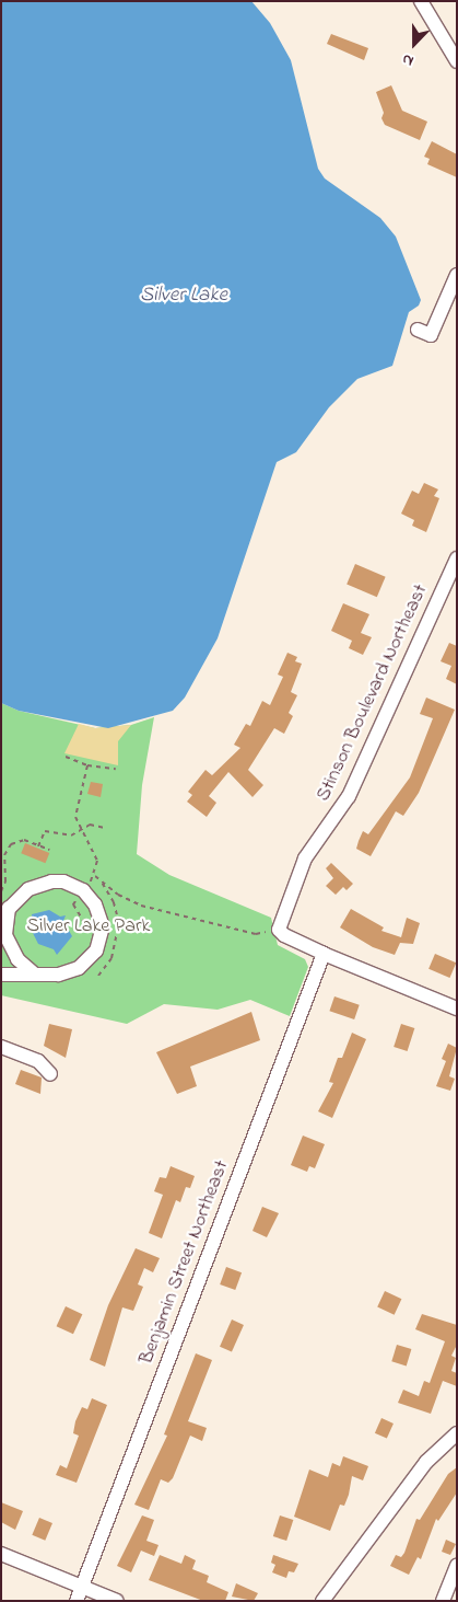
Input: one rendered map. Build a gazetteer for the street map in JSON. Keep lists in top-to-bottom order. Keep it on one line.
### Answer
{"streets":{"street":["Stinson Boulevard Northeast","Benjamin Street Northeast"]},"water":["Silver Lake"],"parks":["Silver Lake Park"],"north":"bottom"}
